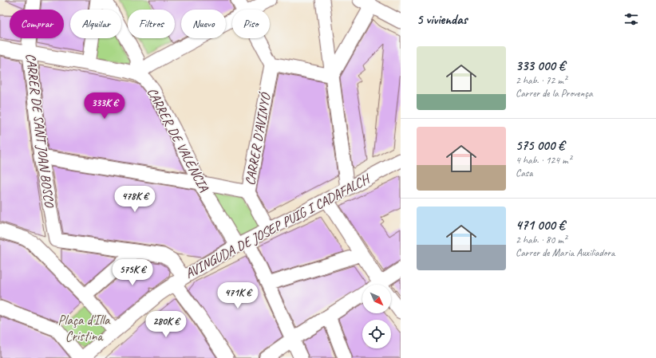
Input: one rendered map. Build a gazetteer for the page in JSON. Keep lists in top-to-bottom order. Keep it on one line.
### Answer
{"streets":{"street":["CARRER DE SANT JOAN BOSCO","CARRER DE VALÈNCIA","CARRER D'AVINYÓ","AVINGUDA DE JOSEP PUIG I CADAFALCH"]},"crossings":[["CARRER DE SANT JOAN BOSCO","CARRER DE VALÈNCIA"],["CARRER DE VALÈNCIA","AVINGUDA DE JOSEP PUIG I CADAFALCH"],["CARRER D'AVINYÓ","AVINGUDA DE JOSEP PUIG I CADAFALCH"]],"parks":["Plaça d'Illa Cristina"],"north":"bottom right","page":{"heading":"5 viviendas","chip":["Comprar","Alquilar","Filtros","Nuevo","Piso"],"list":[{"name":"333 000 €","note":"2 hab. · 72 m² · Carrer de la Provença"},{"name":"575 000 €","note":"4 hab. · 124 m² · Casa"},{"name":"471 000 €","note":"2 hab. · 80 m² · Carrer de Maria Auxiliadora"}],"price":["333K €","478K €","575K €","471K €","280K €"]}}
